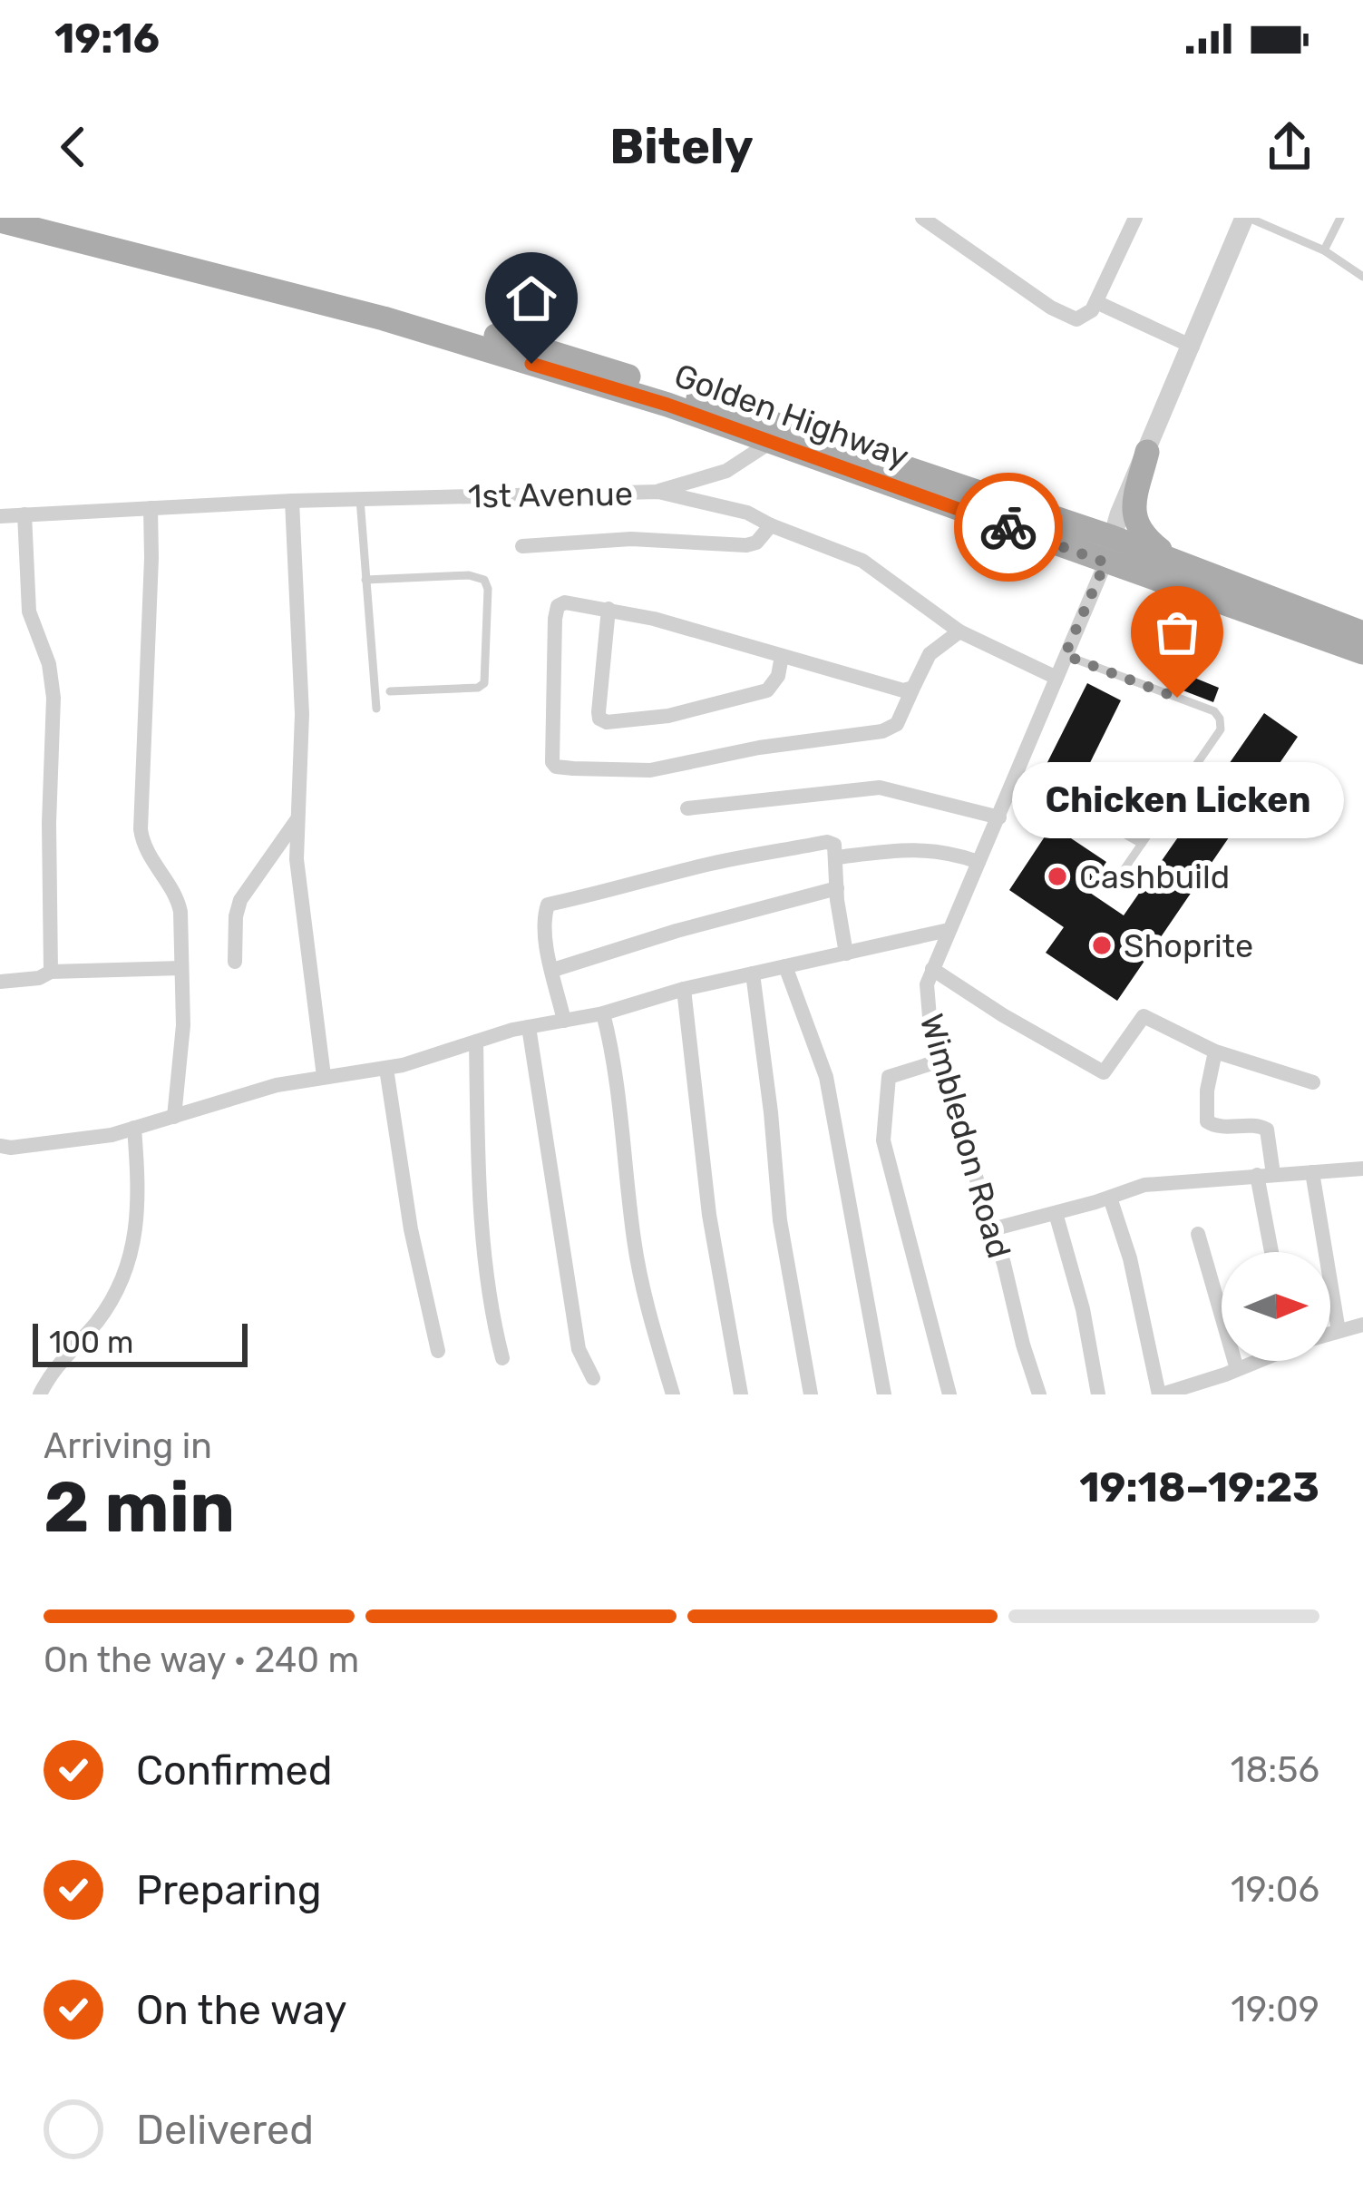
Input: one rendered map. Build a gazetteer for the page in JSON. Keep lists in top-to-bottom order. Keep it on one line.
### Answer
{"streets":{"main road":["Golden Highway"],"street":["1st Avenue","Wimbledon Road"]},"crossings":[["Golden Highway","Wimbledon Road"],["1st Avenue","Wimbledon Road"]],"places":["Chicken Licken","Cashbuild","Shoprite"],"scale_bar":"100 m","north":"right","page":{"status":"19:16","header":"Bitely","bubble":"Chicken Licken","scale":"100 m","heading":["2 min","Arriving in","19:18–19:23"],"bar":"On the way · 240 m","list":[["Confirmed","18:56"],["Preparing","19:06"],["On the way","19:09"],"Delivered"]}}
